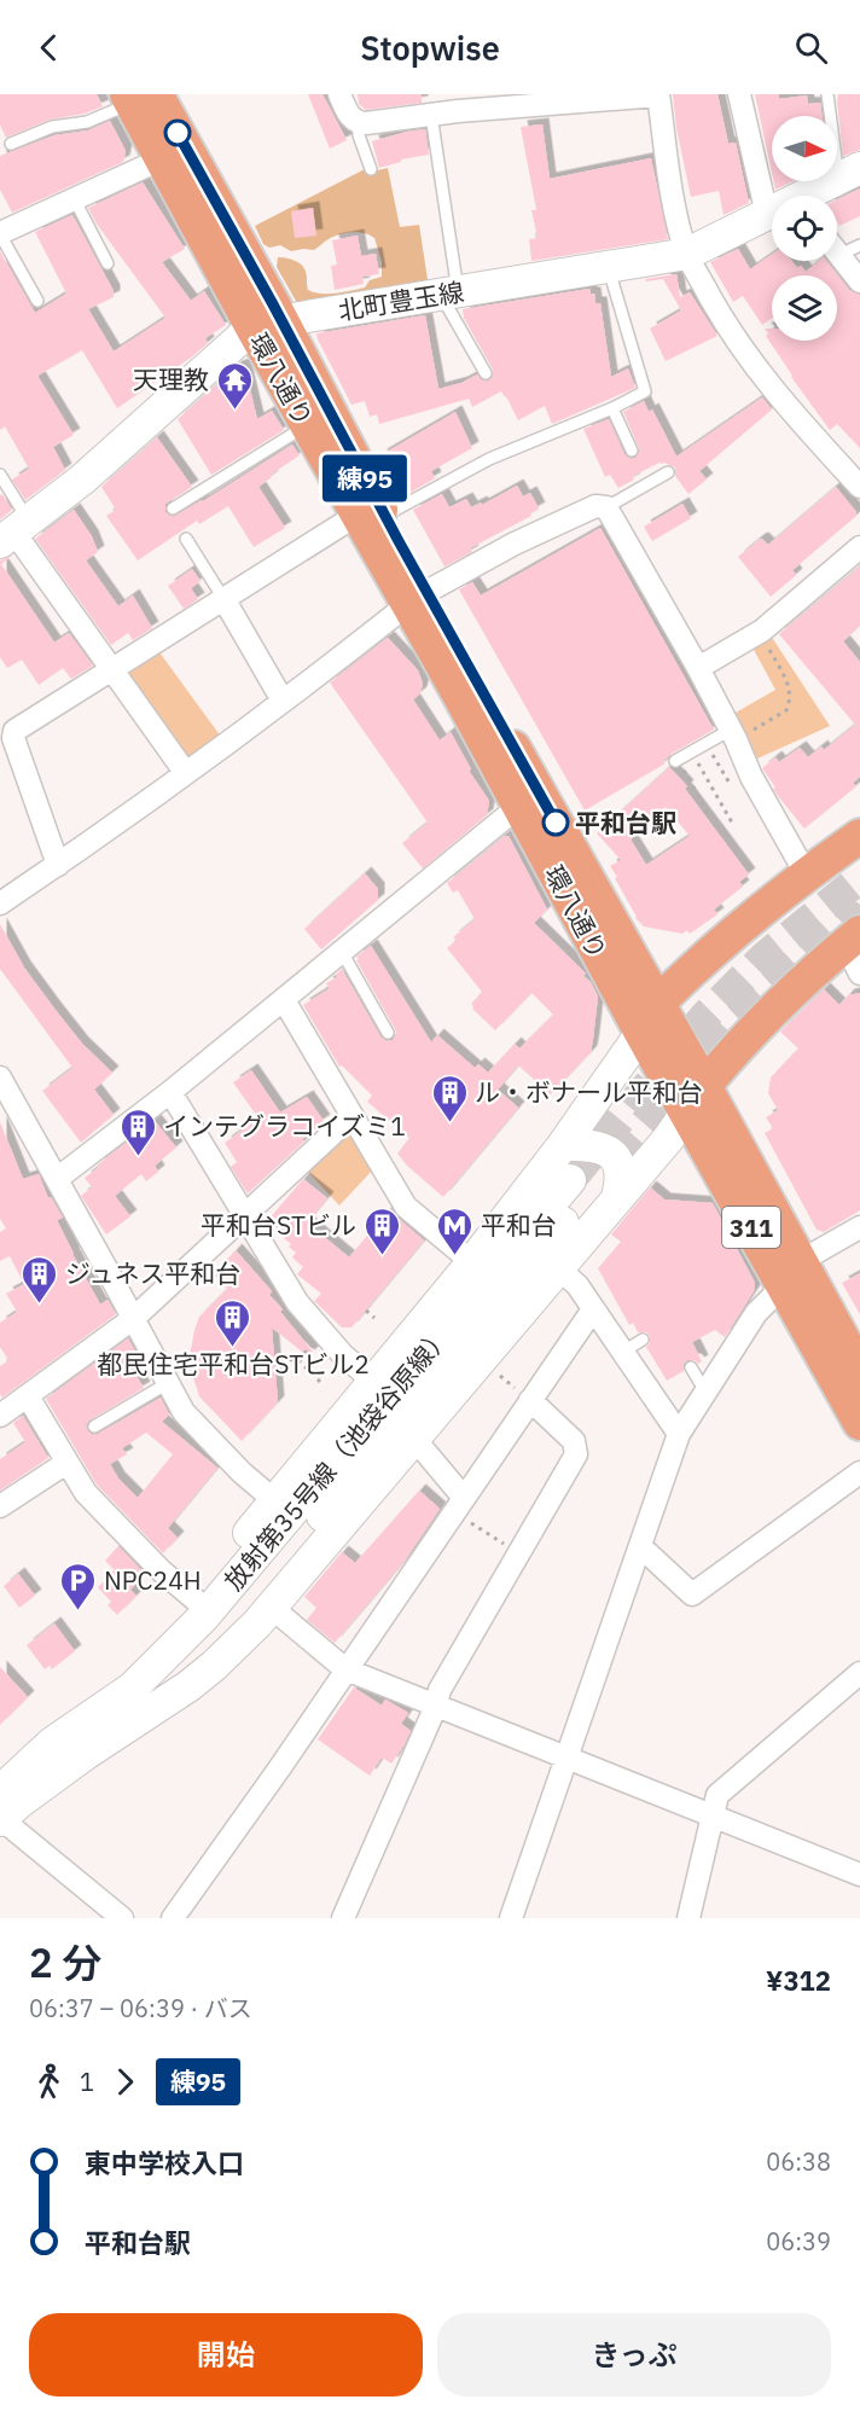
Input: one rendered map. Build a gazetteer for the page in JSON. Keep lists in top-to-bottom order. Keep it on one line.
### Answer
{"streets":{"main road":["北町豊玉線","環八通り","311","放射第35号線（池袋谷原線）"]},"crossings":[["北町豊玉線","環八通り"]],"places":{"temple":["天理教"],"other":["平和台駅"],"building":["ル・ボナール平和台","インテグラコイズミ1","平和台STビル","ジュネス平和台","都民住宅平和台STビル2"],"metro station":["平和台"],"parking":["NPC24H"]},"lines":["bus line 練95"],"north":"right","page":{"header":"Stopwise","on_map":"練95","heading":["2 分","06:37 – 06:39 · バス","¥312"],"legs":["1","練95"],"list":[{"name":"東中学校入口","value":"06:38"},{"name":"平和台駅","value":"06:39"}],"buttons":["開始","きっぷ"]}}
